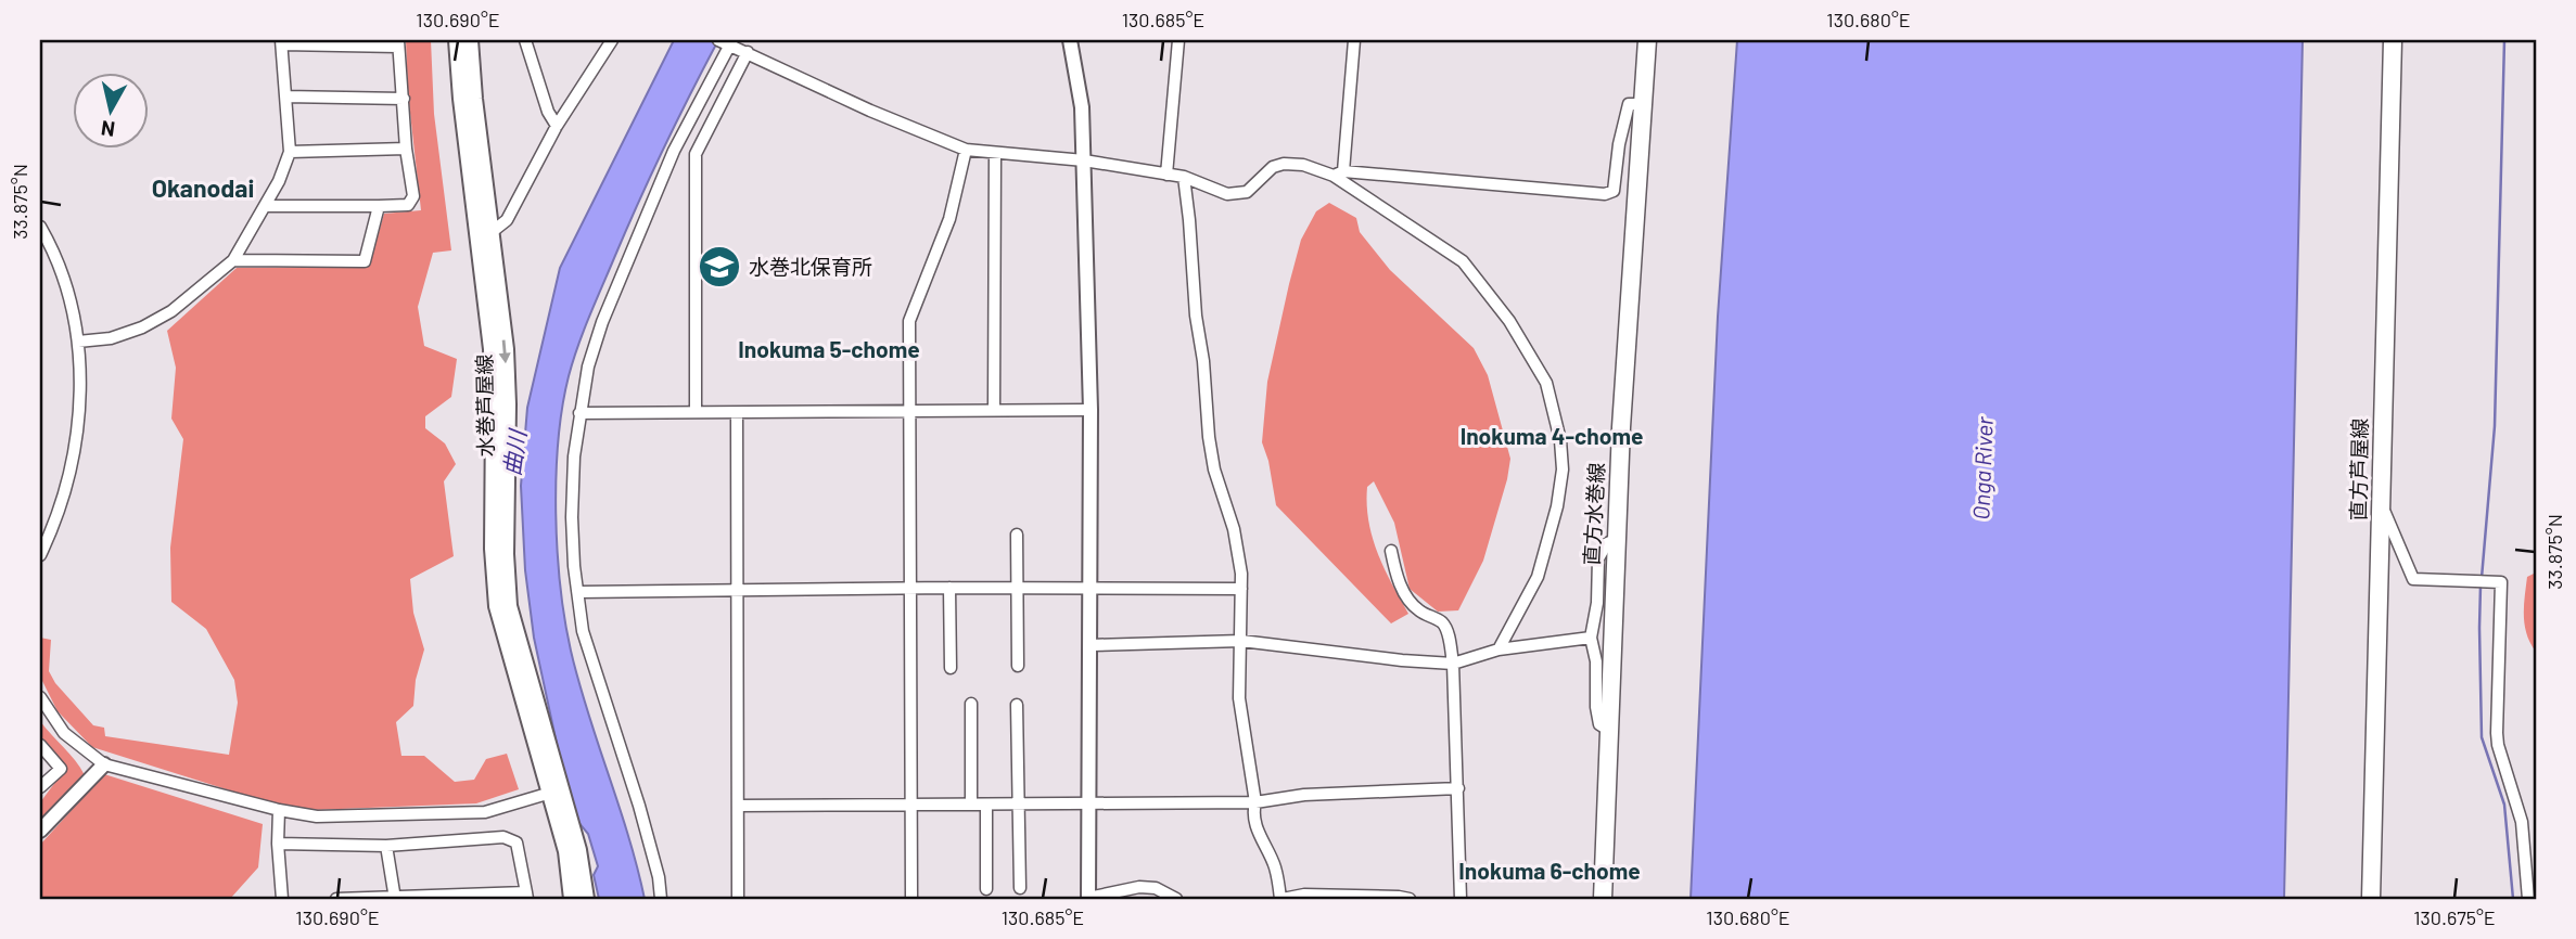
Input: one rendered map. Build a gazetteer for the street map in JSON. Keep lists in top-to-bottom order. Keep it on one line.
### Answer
{"streets":{"main road":["水巻芦屋線","直方芦屋線","直方水巻線"]},"districts":["Okanodai","Inokuma 5-chome","Inokuma 4-chome","Inokuma 6-chome"],"water":["曲川","Onga River"],"places":{"school or university":["水巻北保育所"]},"north":"bottom","coordinates":["130.690°E","130.685°E","130.680°E","33.875°N","130.675°E"]}
